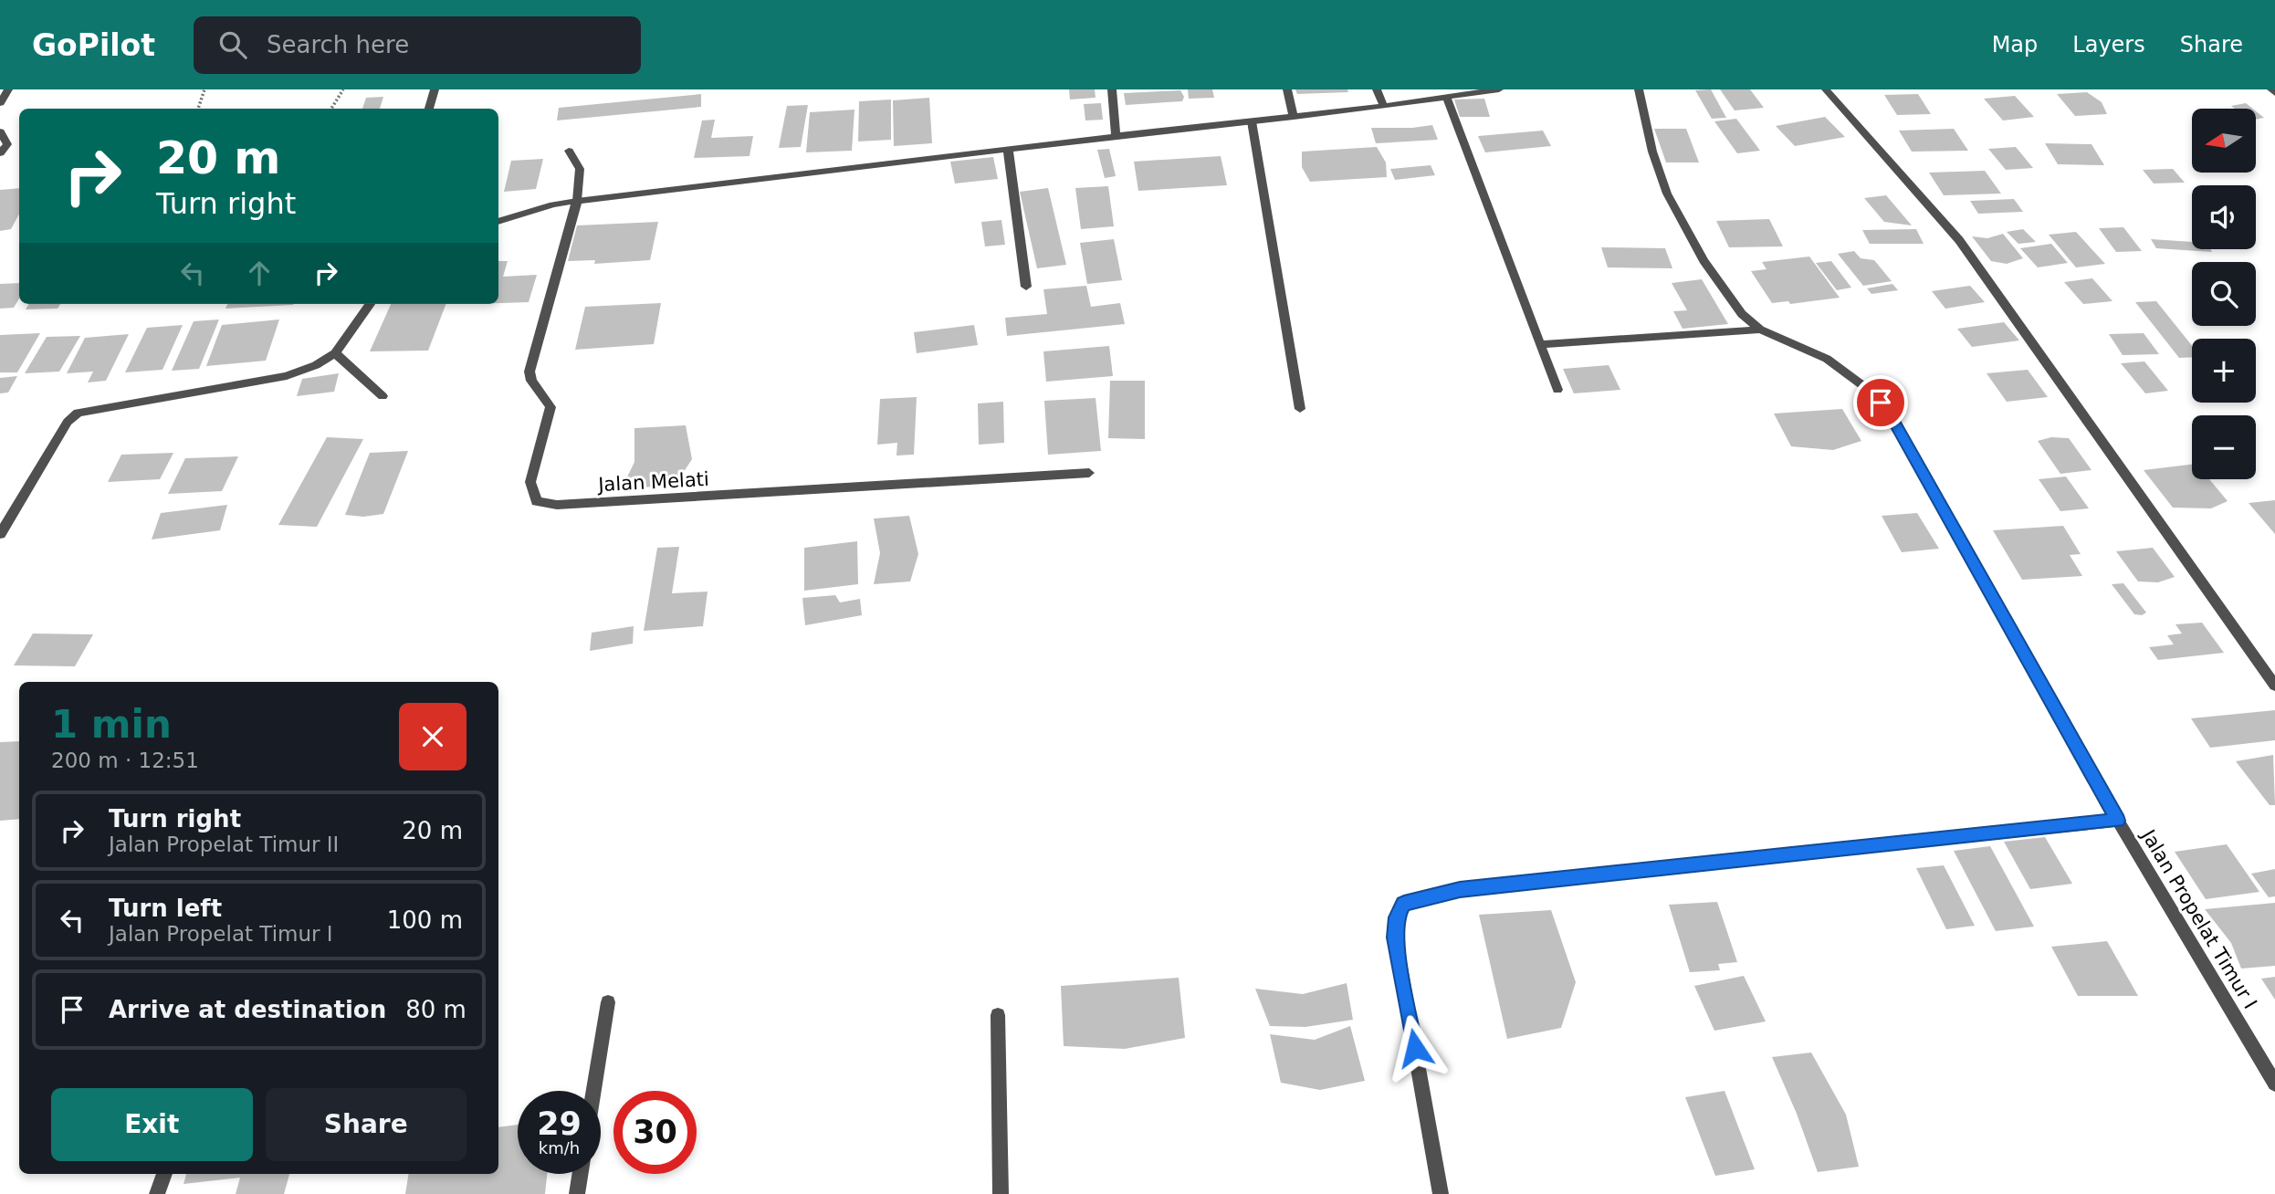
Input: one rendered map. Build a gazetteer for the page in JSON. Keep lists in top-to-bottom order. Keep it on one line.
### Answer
{"streets":{"street":["Jalan Melati","Jalan Propelat Timur I"]},"north":"left","page":{"header":"GoPilot","search":"Search here","nav":["Map","Layers","Share"],"map_buttons":["+","−"],"turn":["20 m","Turn right"],"heading":["1 min","200 m · 12:51"],"list":[{"name":"Turn right","note":"Jalan Propelat Timur II","value":"20 m"},{"name":"Turn left","note":"Jalan Propelat Timur I","value":"100 m"},{"name":"Arrive at destination","value":"80 m"}],"buttons":["Exit","Share"],"speed":"29 km/h","limit":"30"}}
